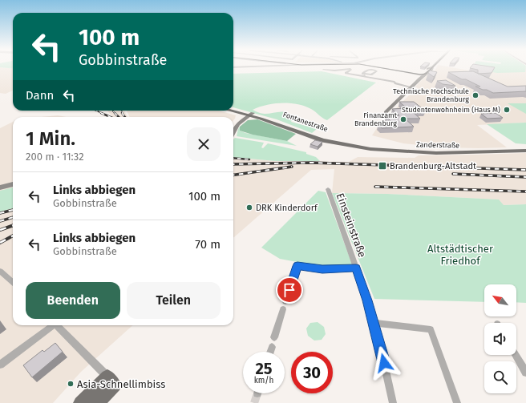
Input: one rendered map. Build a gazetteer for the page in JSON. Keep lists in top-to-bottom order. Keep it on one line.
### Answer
{"streets":{"main road":["Fontanestraße","Zanderstraße"],"street":["Einsteinstraße"]},"crossings":[["Fontanestraße","Zanderstraße"]],"parks":["Altstädtischer Friedhof"],"places":{"other":["Technische Hochschule Brandenburg","Studentenwohnheim (Haus M)","Finanzamt Brandenburg","DRK Kinderdorf","Asia-Schnellimbiss"],"transit":["Brandenburg-Altstadt"]},"north":"top left","page":{"turn":["100 m","Gobbinstraße"],"then":"Dann","heading":["1 Min.","200 m · 11:32"],"list":[{"name":"Links abbiegen","note":"Gobbinstraße","value":"100 m"},{"name":"Links abbiegen","note":"Gobbinstraße","value":"70 m"}],"buttons":["Beenden","Teilen"],"speed":"25 km/h","limit":"30"}}
